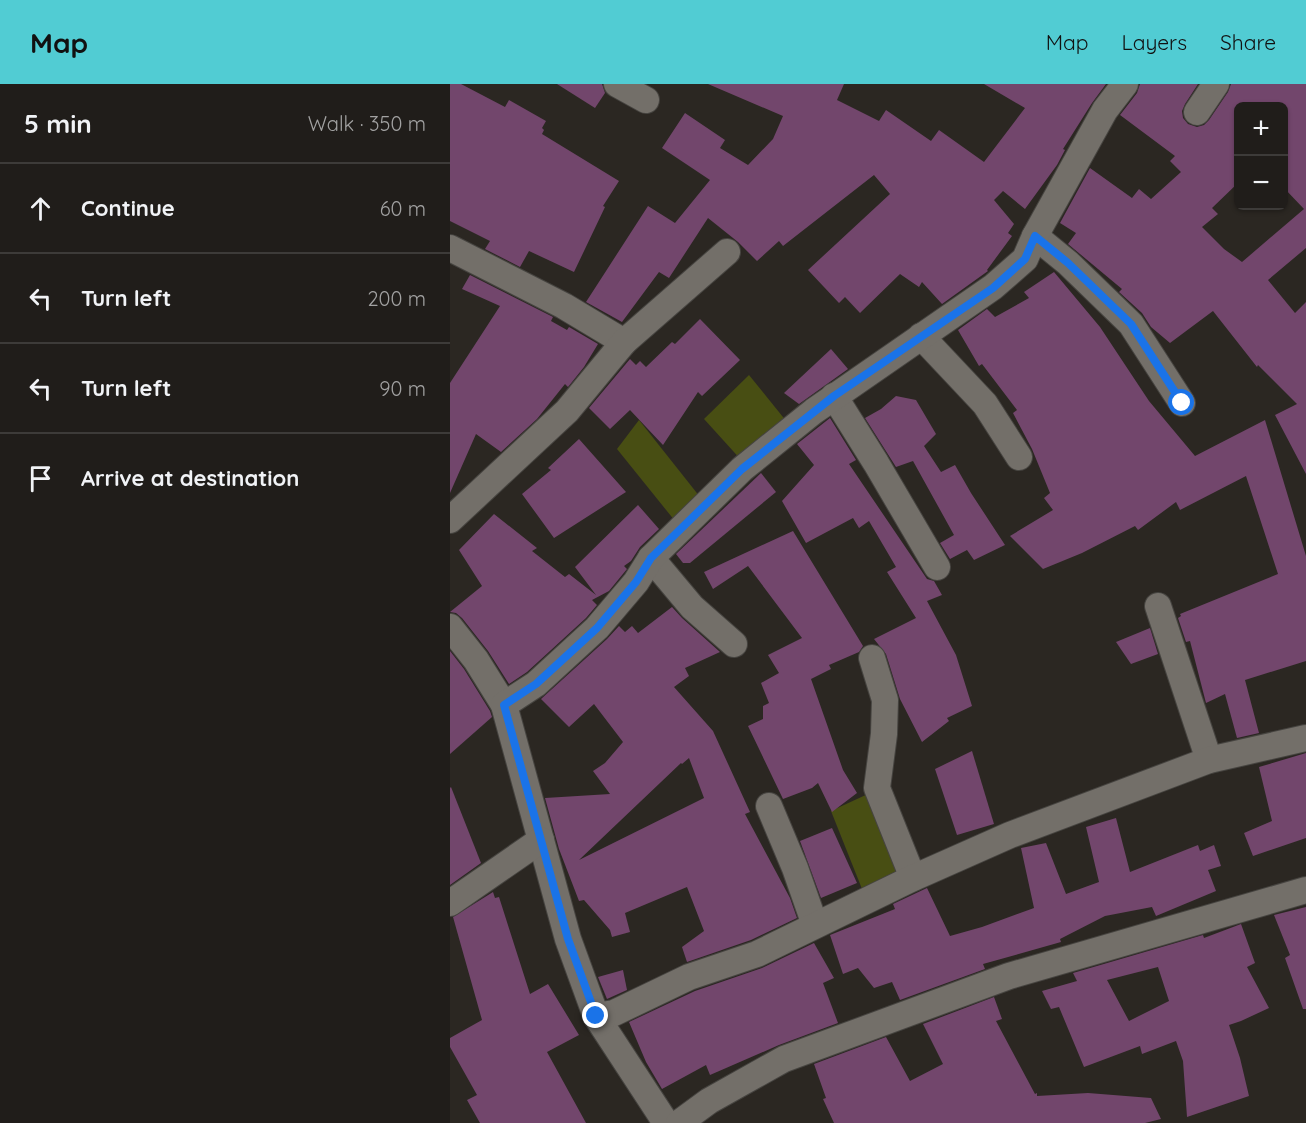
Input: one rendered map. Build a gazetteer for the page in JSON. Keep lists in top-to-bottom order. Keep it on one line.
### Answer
{"page":{"header":"Map","nav":["Map","Layers","Share"],"heading":["5 min","Walk · 350 m"],"map_buttons":["+","−"],"list":[["Continue","60 m"],["Turn left","200 m"],["Turn left","90 m"],"Arrive at destination"]}}
